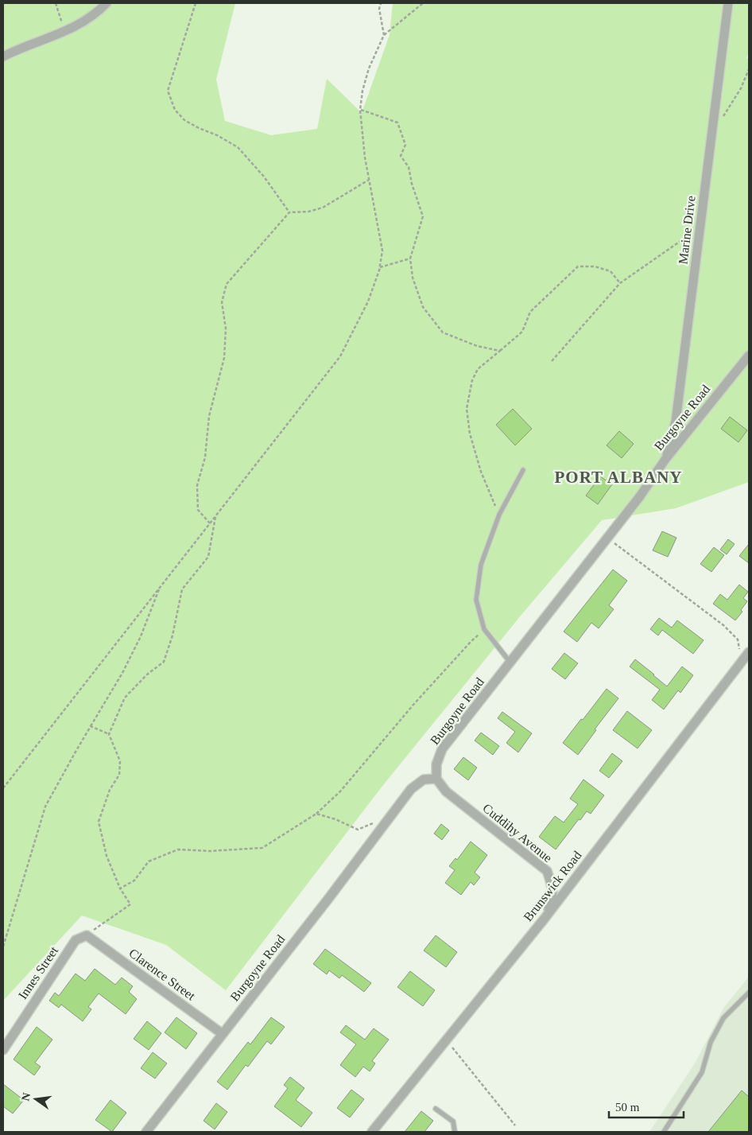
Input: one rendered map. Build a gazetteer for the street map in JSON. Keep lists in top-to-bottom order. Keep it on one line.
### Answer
{"streets":{"street":["Marine Drive","Burgoyne Road","Cuddihy Avenue","Brunswick Road","Innes Street","Clarence Street"]},"crossings":[["Marine Drive","Burgoyne Road"],["Burgoyne Road","Cuddihy Avenue"],["Burgoyne Road","Clarence Street"],["Cuddihy Avenue","Brunswick Road"],["Innes Street","Clarence Street"]],"districts":["PORT ALBANY"],"scale_bar":"50 m","north":"left"}
